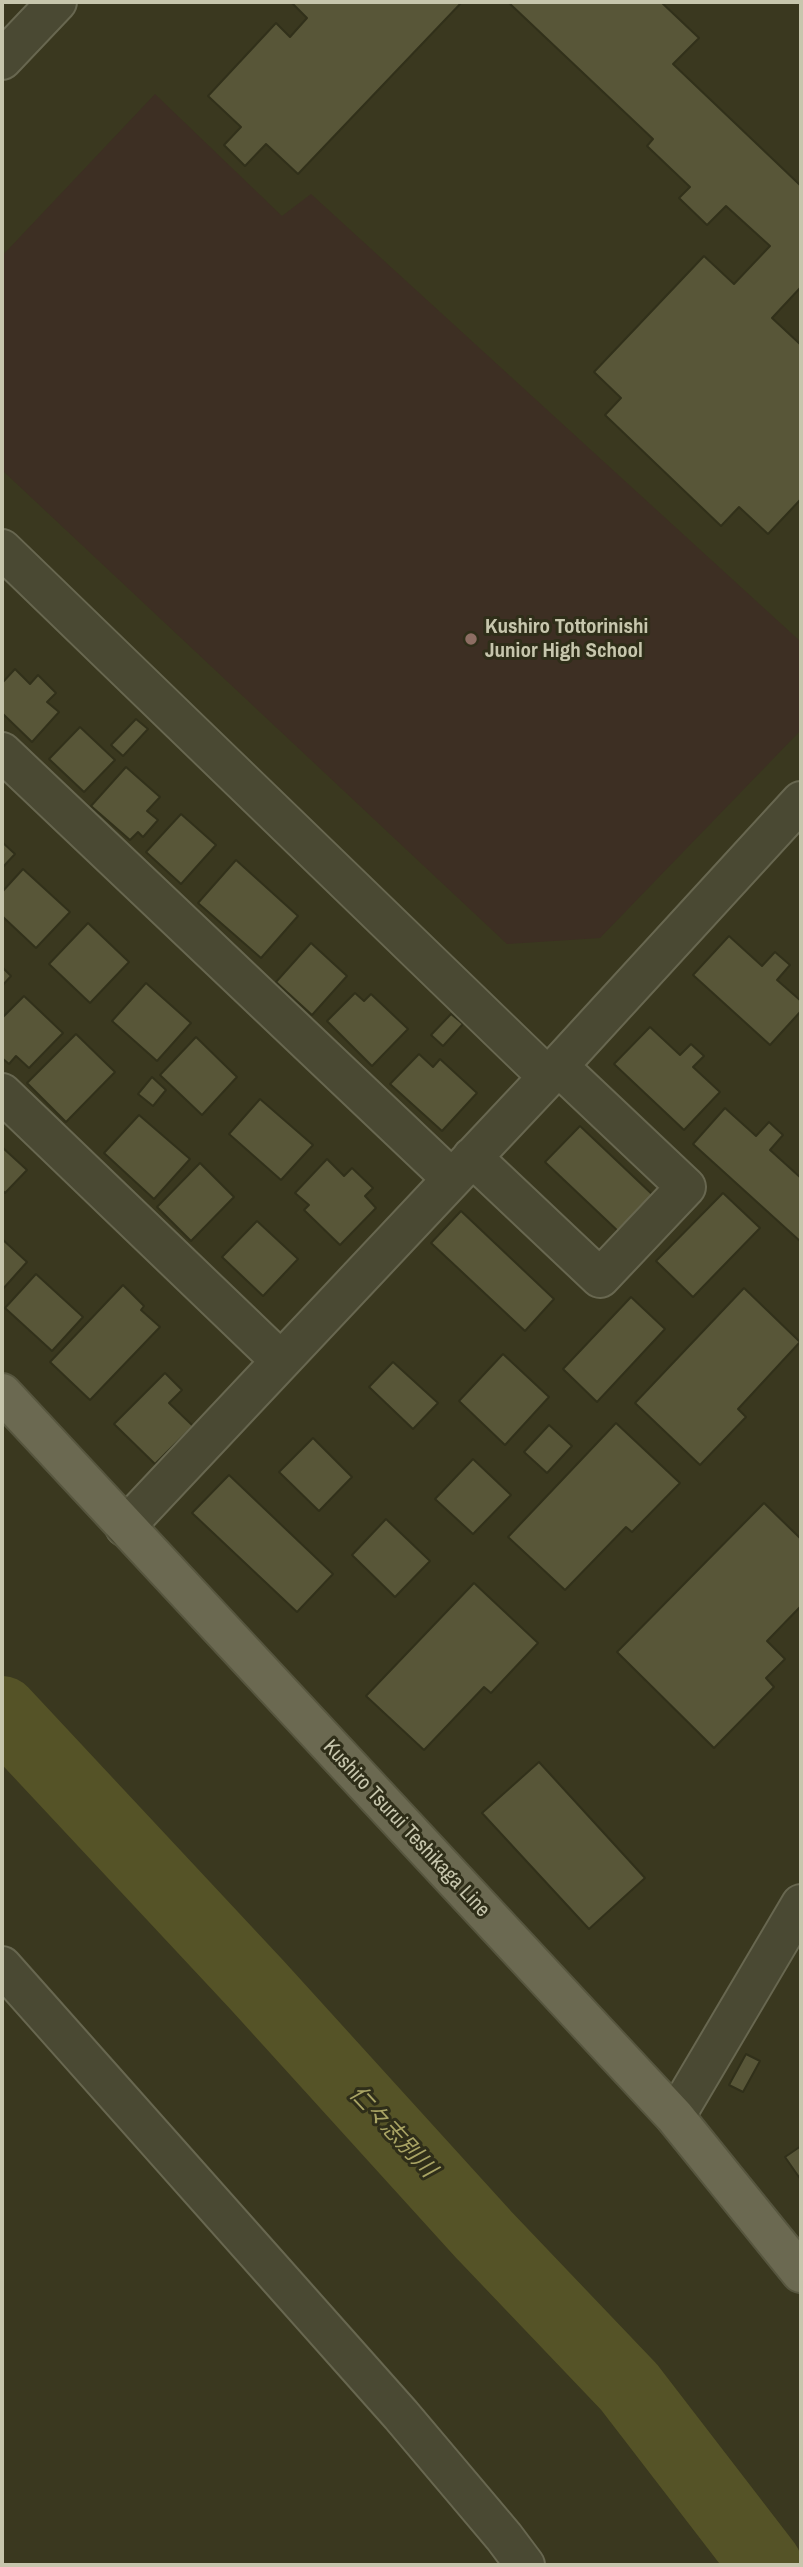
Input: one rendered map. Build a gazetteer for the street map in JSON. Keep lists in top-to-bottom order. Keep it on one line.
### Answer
{"streets":{"main road":["Kushiro Tsurui Teshikaga Line"]},"water":["仁々志別川"],"places":["Kushiro Tottorinishi Junior High School"]}
